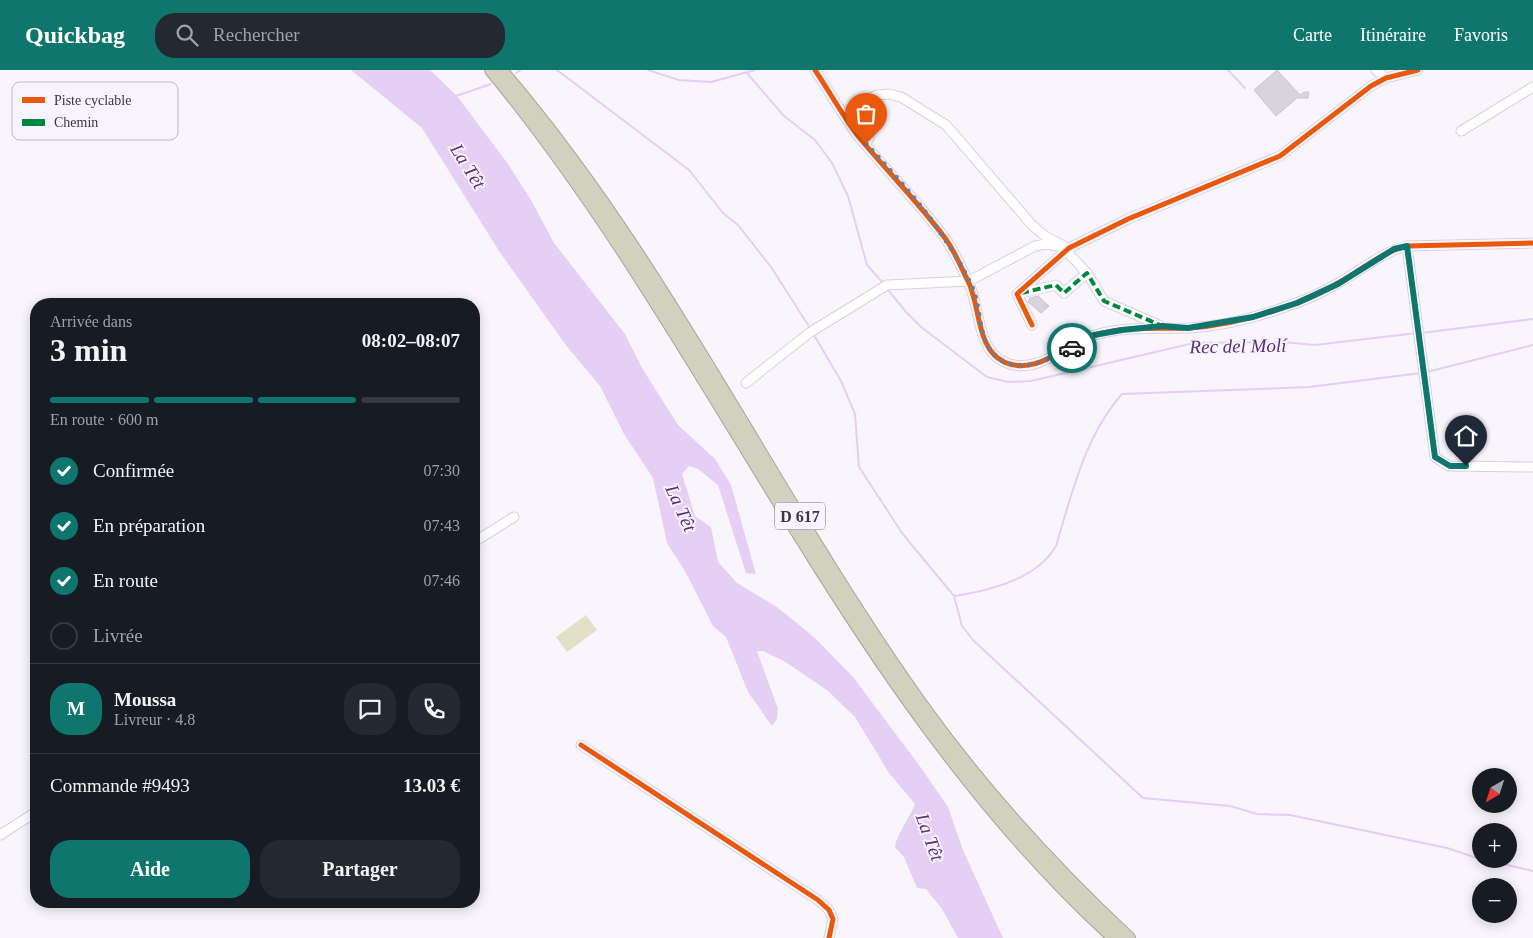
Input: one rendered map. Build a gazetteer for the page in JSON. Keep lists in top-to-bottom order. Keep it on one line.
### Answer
{"streets":{"highway":["D 617"]},"water":["La Têt","Rec del Molí"],"legend":["Piste cyclable","Chemin"],"north":"bottom left","page":{"header":"Quickbag","search":"Rechercher","nav":["Carte","Itinéraire","Favoris"],"heading":["3 min","Arrivée dans","08:02–08:07"],"panel":["Moussa","Livreur · 4.8","Commande #9493","13.03 €"],"bar":"En route · 600 m","list":[["Confirmée","07:30"],["En préparation","07:43"],["En route","07:46"],"Livrée"],"round":"M","map_buttons":["+","−"],"buttons":["Aide","Partager"]}}
